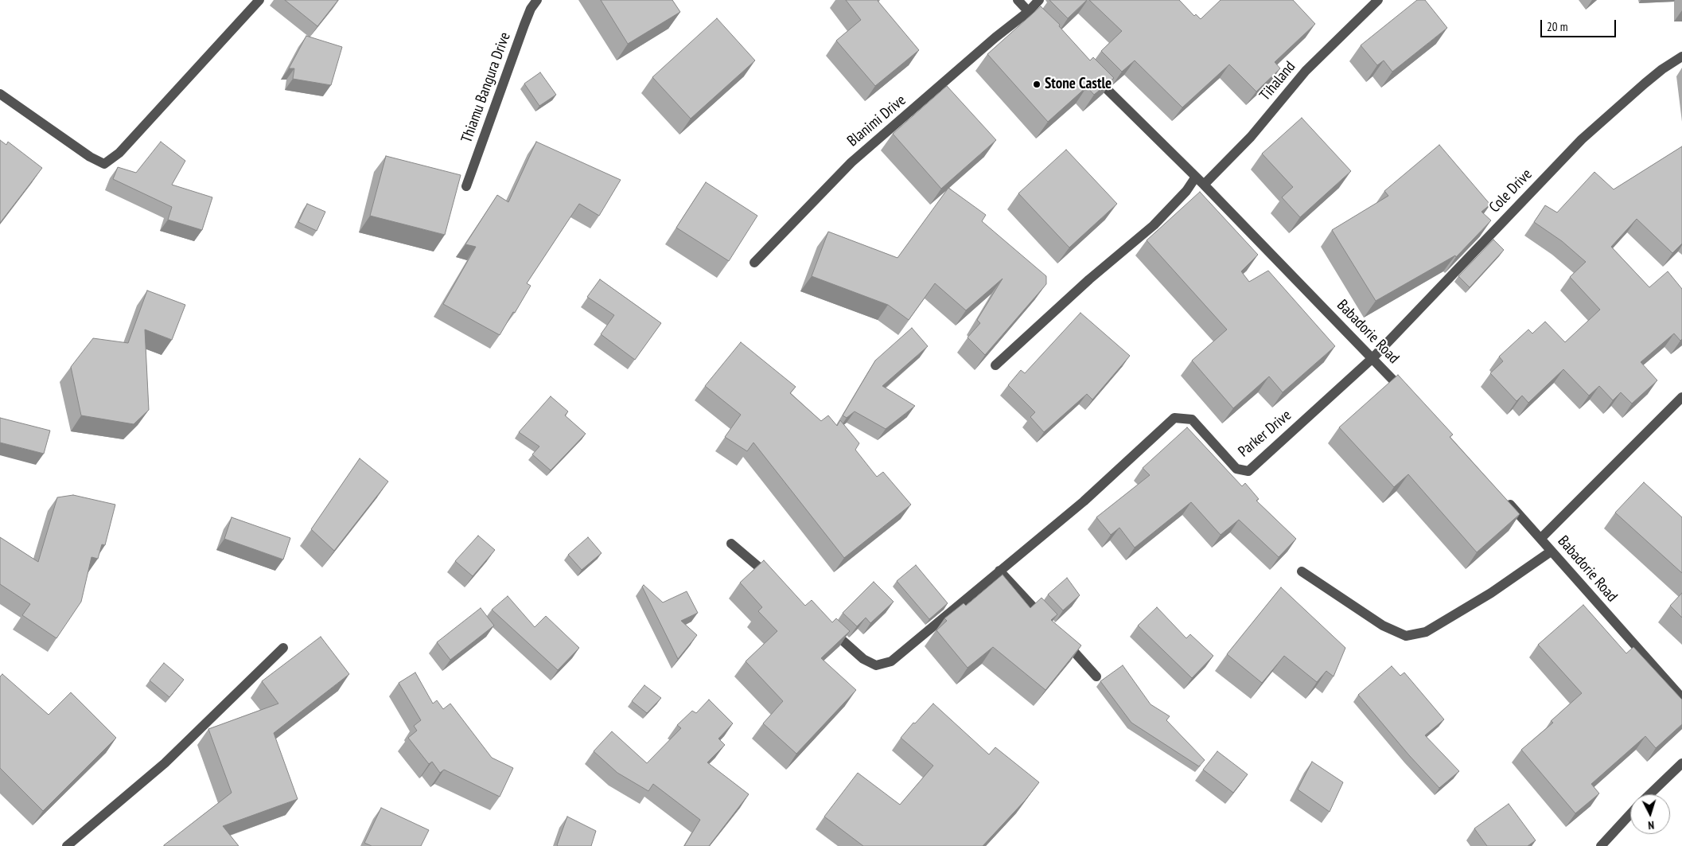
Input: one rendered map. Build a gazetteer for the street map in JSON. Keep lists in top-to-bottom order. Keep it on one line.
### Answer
{"streets":{"street":["Tihaland","Thiamu Bangura Drive","Blanimi Drive","Cole Drive","Babadorie Road","Parker Drive"]},"crossings":[["Tihaland","Babadorie Road"],["Cole Drive","Babadorie Road"],["Cole Drive","Parker Drive"],["Babadorie Road","Parker Drive"]],"places":["Stone Castle"],"scale_bar":"20 m","north":"bottom"}
